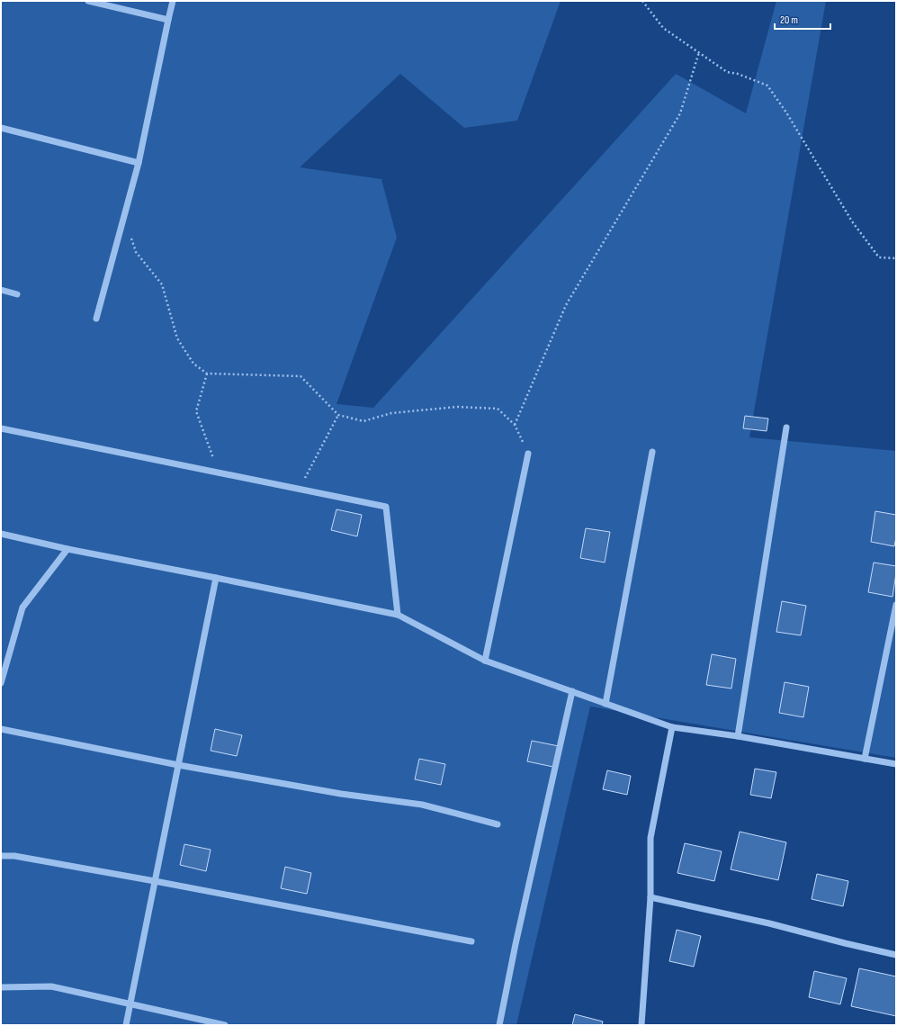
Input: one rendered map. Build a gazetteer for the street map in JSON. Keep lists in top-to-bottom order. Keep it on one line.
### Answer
{"scale_bar":"20 m"}
